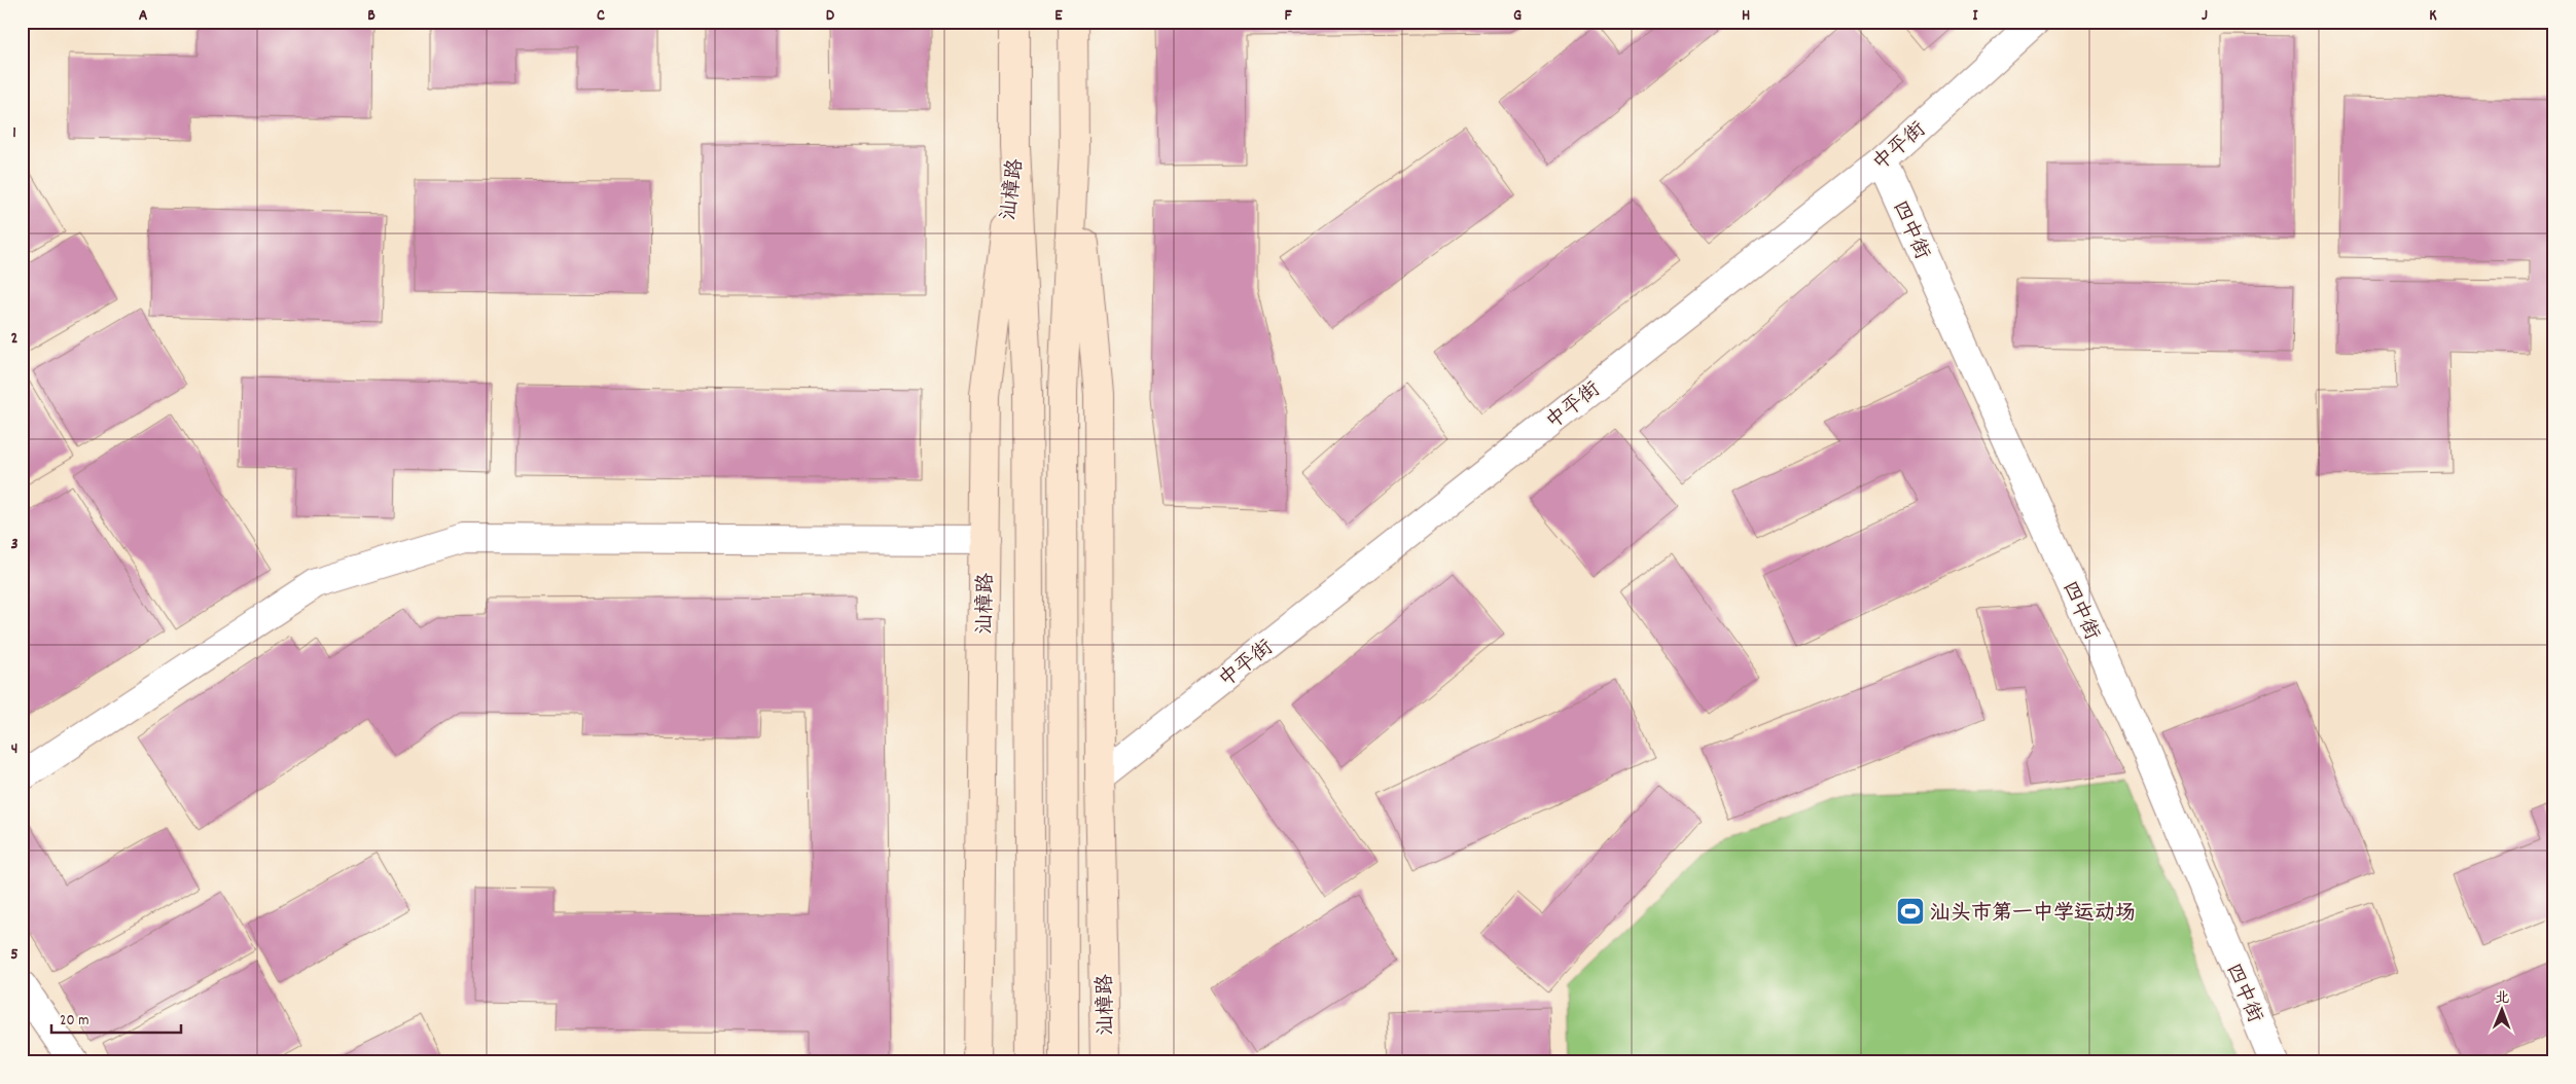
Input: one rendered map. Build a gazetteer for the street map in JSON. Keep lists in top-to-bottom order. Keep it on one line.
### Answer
{"streets":{"street":["中平街","汕樟路","四中街"]},"crossings":[["中平街","汕樟路"],["中平街","四中街"]],"places":{"sports":["汕头市第一中学运动场"]},"scale_bar":"20 m","north":"top","grid":{"columns":["A","B","C","D","E","F","G","H","I","J","K"],"rows":["1","2","3","4","5"]}}
